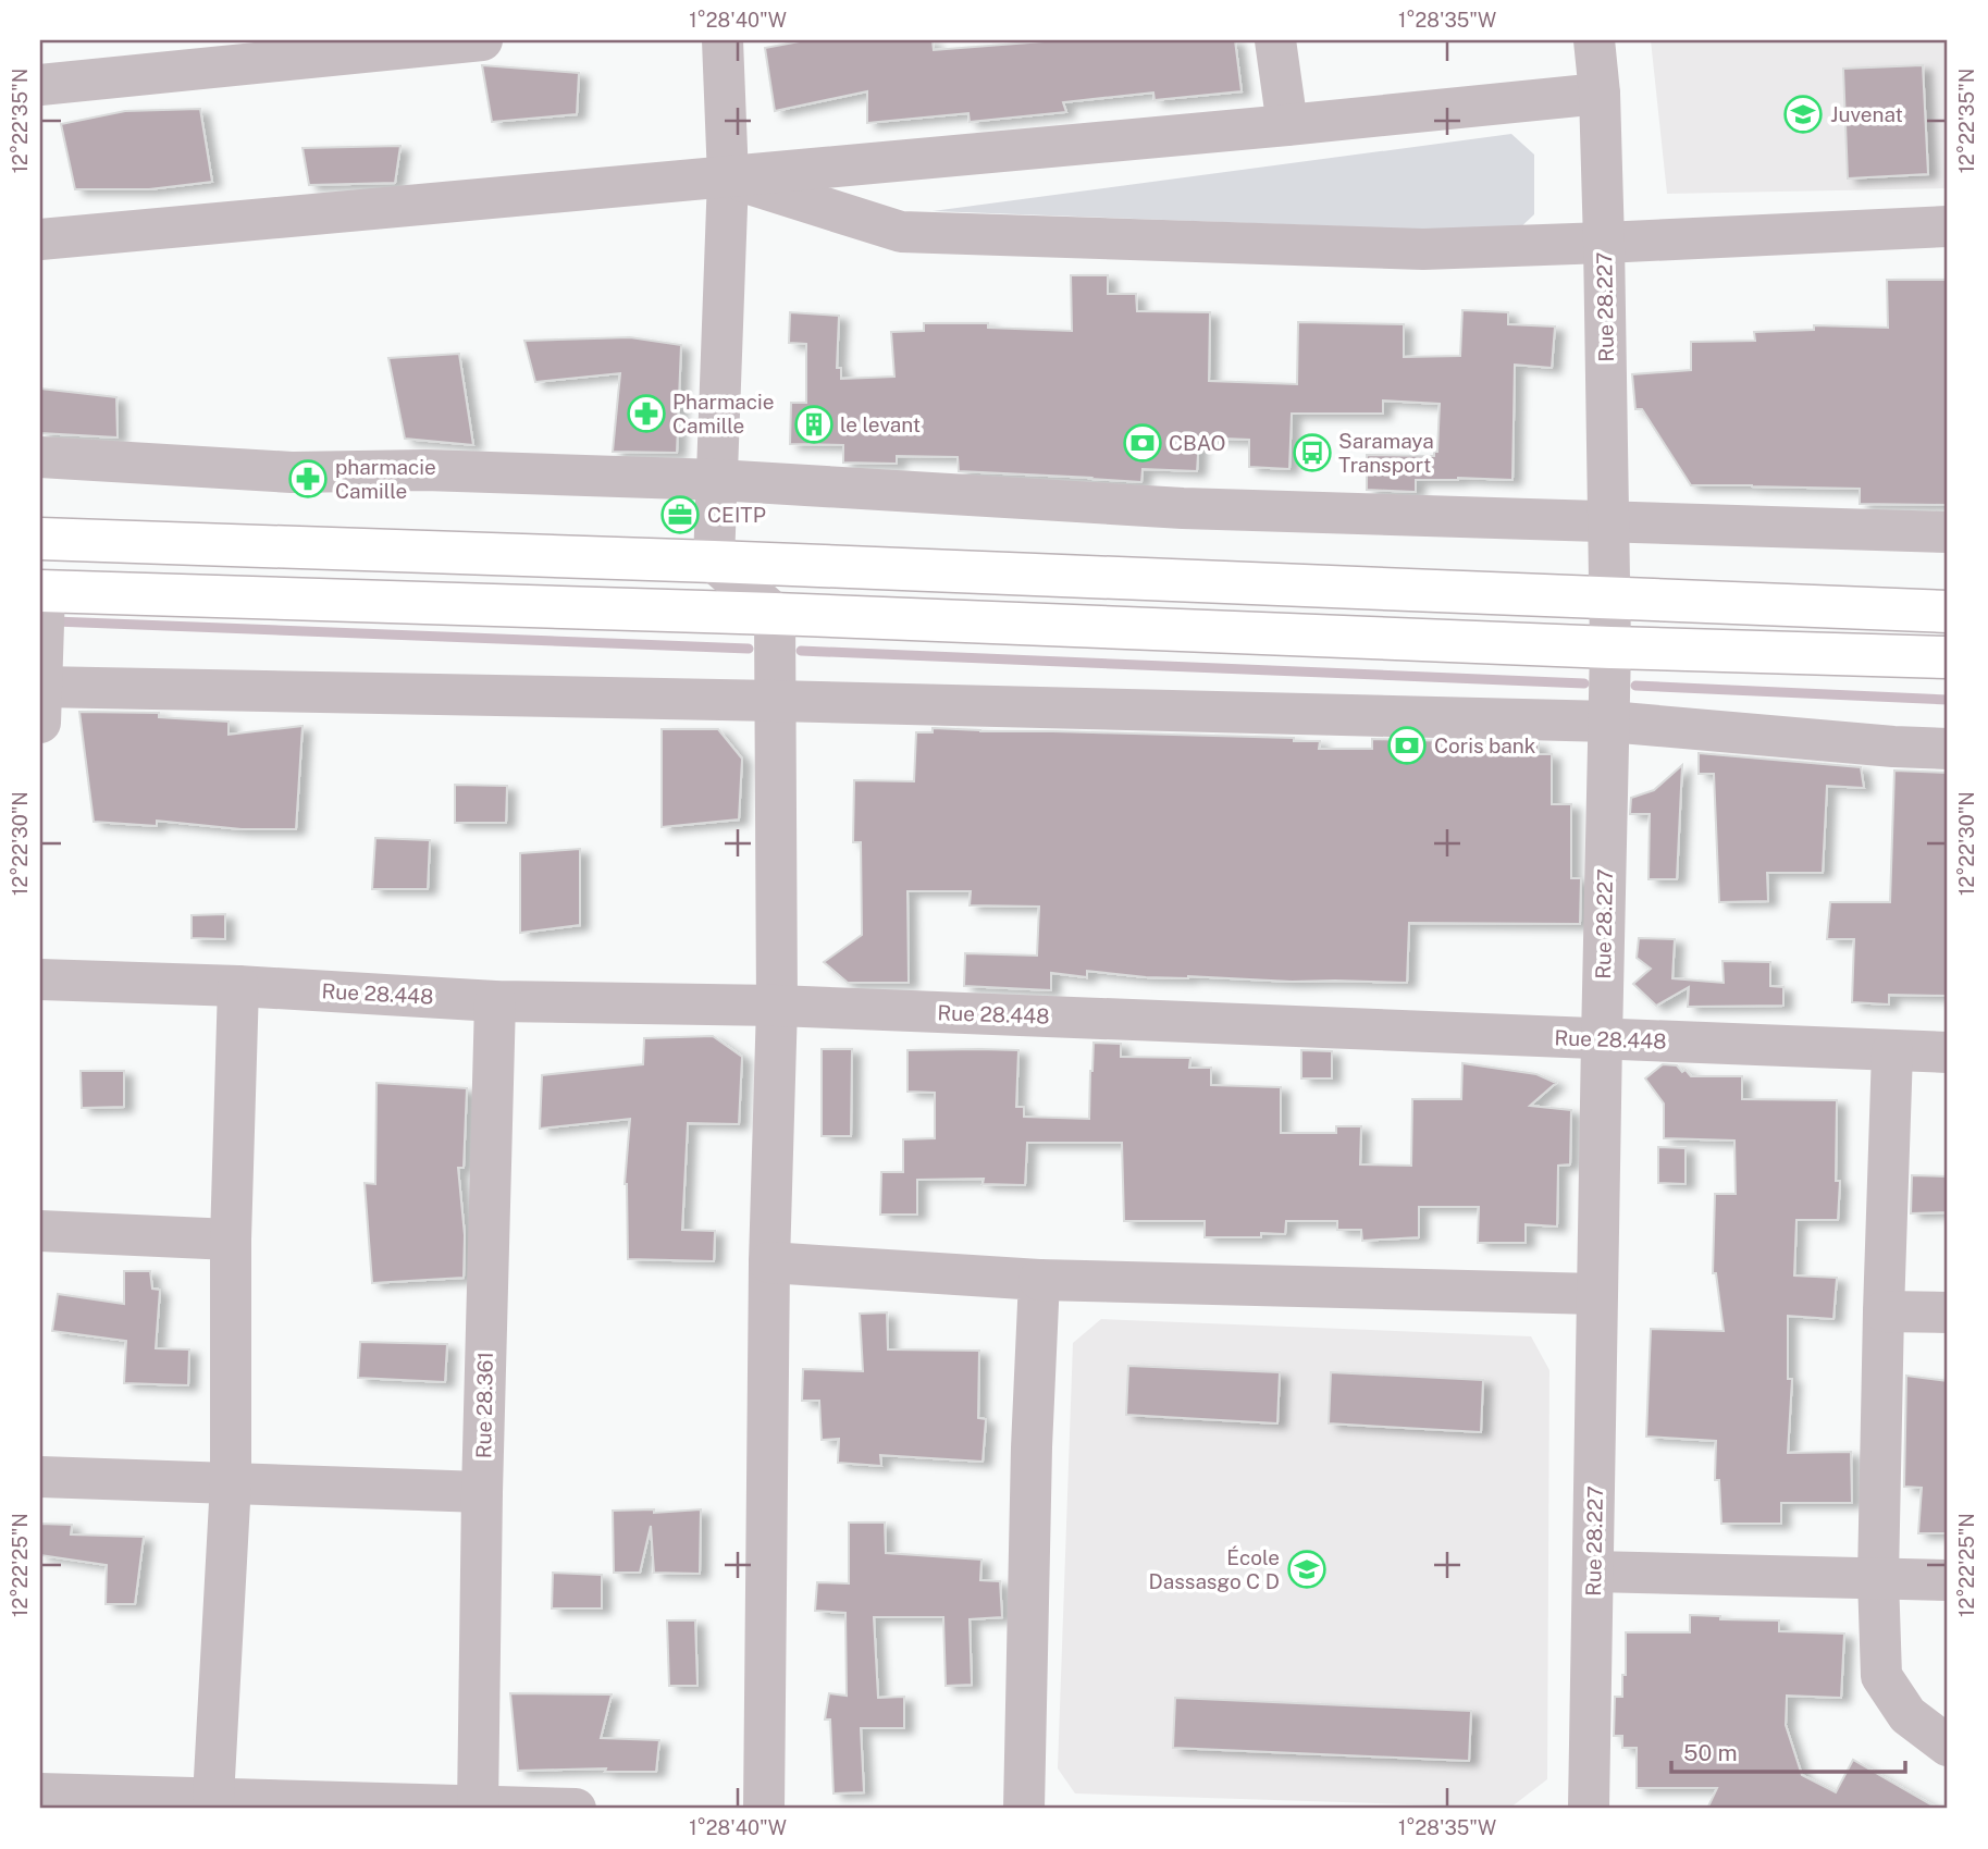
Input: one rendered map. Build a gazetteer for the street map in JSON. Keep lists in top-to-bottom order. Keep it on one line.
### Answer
{"streets":{"street":["Rue 28.227","Rue 28.448","Rue 28.361"]},"crossings":[["Rue 28.227","Rue 28.448"],["Rue 28.448","Rue 28.361"]],"places":{"school or university":["Juvenat","École Dassasgo C D"],"pharmacy":["Pharmacie Camille","pharmacie Camille"],"building":["le levant"],"bank":["CBAO","Coris bank"],"bus stop":["Saramaya Transport"],"office":["CEITP"]},"scale_bar":"50 m","coordinates":["1°28'40\"W","1°28'35\"W","12°22'35\"N","12°22'30\"N","12°22'25\"N"]}
